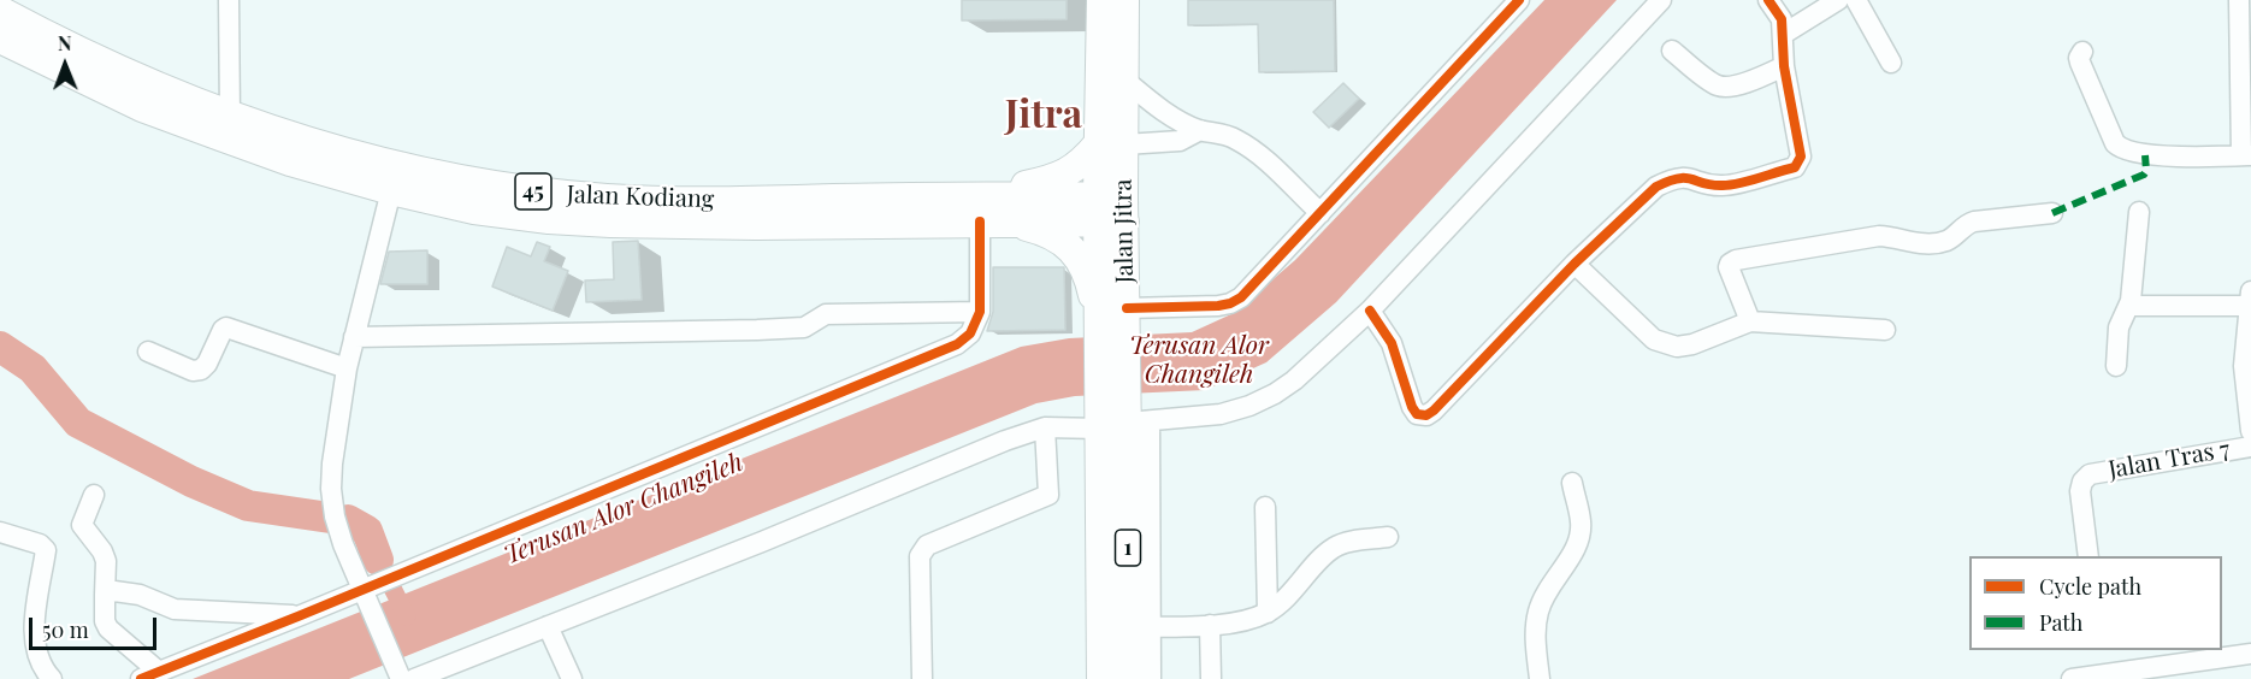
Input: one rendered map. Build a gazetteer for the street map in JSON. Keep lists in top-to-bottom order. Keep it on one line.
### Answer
{"streets":{"highway":["45","Jalan Kodiang","Jalan Jitra","1"],"street":["Jalan Tras 7"]},"crossings":[["Jalan Kodiang","Jalan Jitra"]],"districts":["Jitra"],"water":["Terusan Alor Changileh"],"legend":["Cycle path","Path"],"scale_bar":"50 m","north":"top"}
